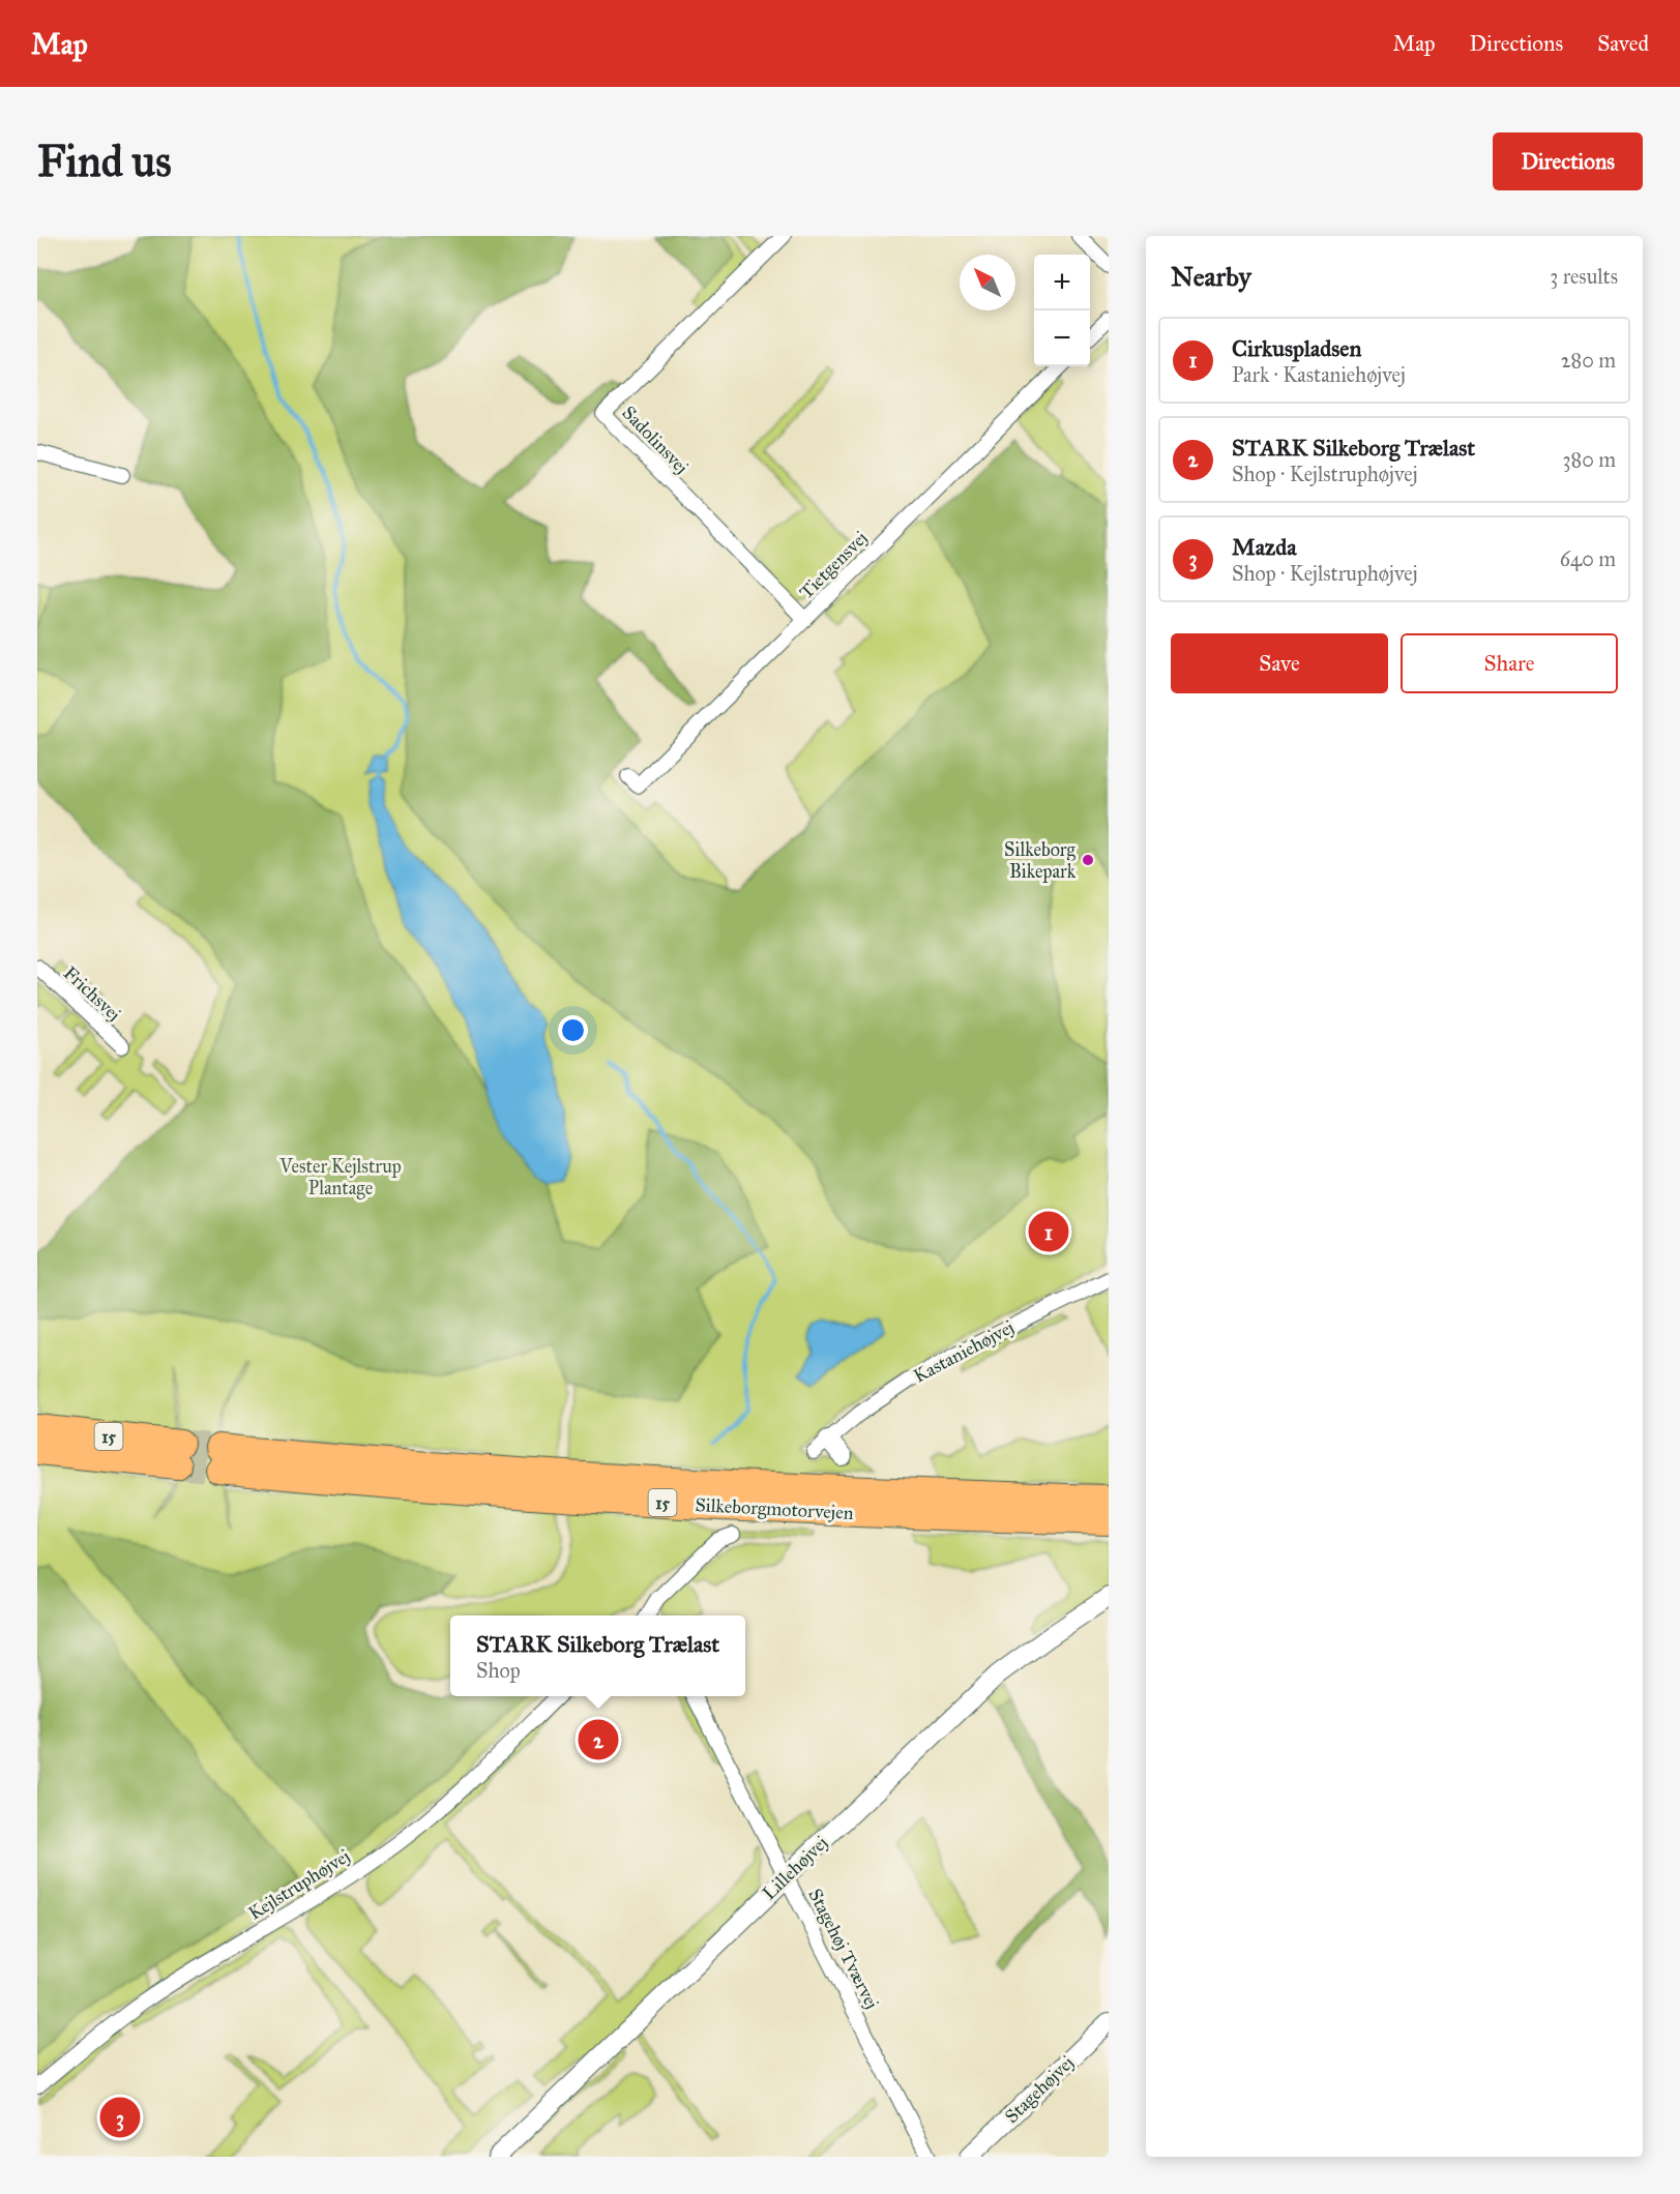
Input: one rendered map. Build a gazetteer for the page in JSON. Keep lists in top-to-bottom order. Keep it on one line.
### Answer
{"streets":{"highway":["15","Silkeborgmotorvejen"],"street":["Sadolinsvej","Tietgensvej","Frichsvej","Kastaniehøjvej","Lillehøjvej","Kejlstruphøjvej","Stagehøj Tværvej","Stagehøjvej"]},"crossings":[["Sadolinsvej","Tietgensvej"],["Lillehøjvej","Stagehøj Tværvej"]],"parks":["Vester Kejlstrup Plantage"],"places":["Silkeborg Bikepark"],"north":"top left","page":{"header":"Map","nav":["Map","Directions","Saved"],"buttons":["Directions",["Save","Share"]],"title":"Find us","heading":["Nearby","3 results"],"map_buttons":["+","−"],"list":[{"mark":"1","name":"Cirkuspladsen","note":"Park · Kastaniehøjvej","value":"280 m"},{"mark":"2","name":"STARK Silkeborg Trælast","note":"Shop · Kejlstruphøjvej","value":"380 m"},{"mark":"3","name":"Mazda","note":"Shop · Kejlstruphøjvej","value":"640 m"}],"pins":["1","2","3"],"popup":["STARK Silkeborg Trælast","Shop"]}}
